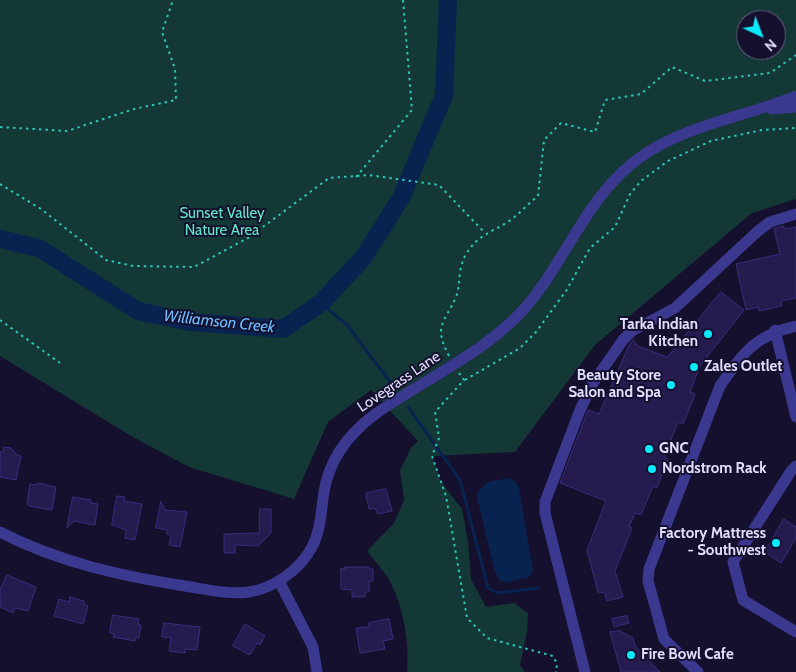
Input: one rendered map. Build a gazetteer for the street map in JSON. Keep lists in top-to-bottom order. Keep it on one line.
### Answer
{"streets":{"street":["Lovegrass Lane"]},"water":["Williamson Creek"],"parks":["Sunset Valley Nature Area"],"places":["Tarka Indian Kitchen","Zales Outlet","Beauty Store Salon and Spa","GNC","Nordstrom Rack","Factory Mattress - Southwest","Fire Bowl Cafe"],"north":"bottom right"}
